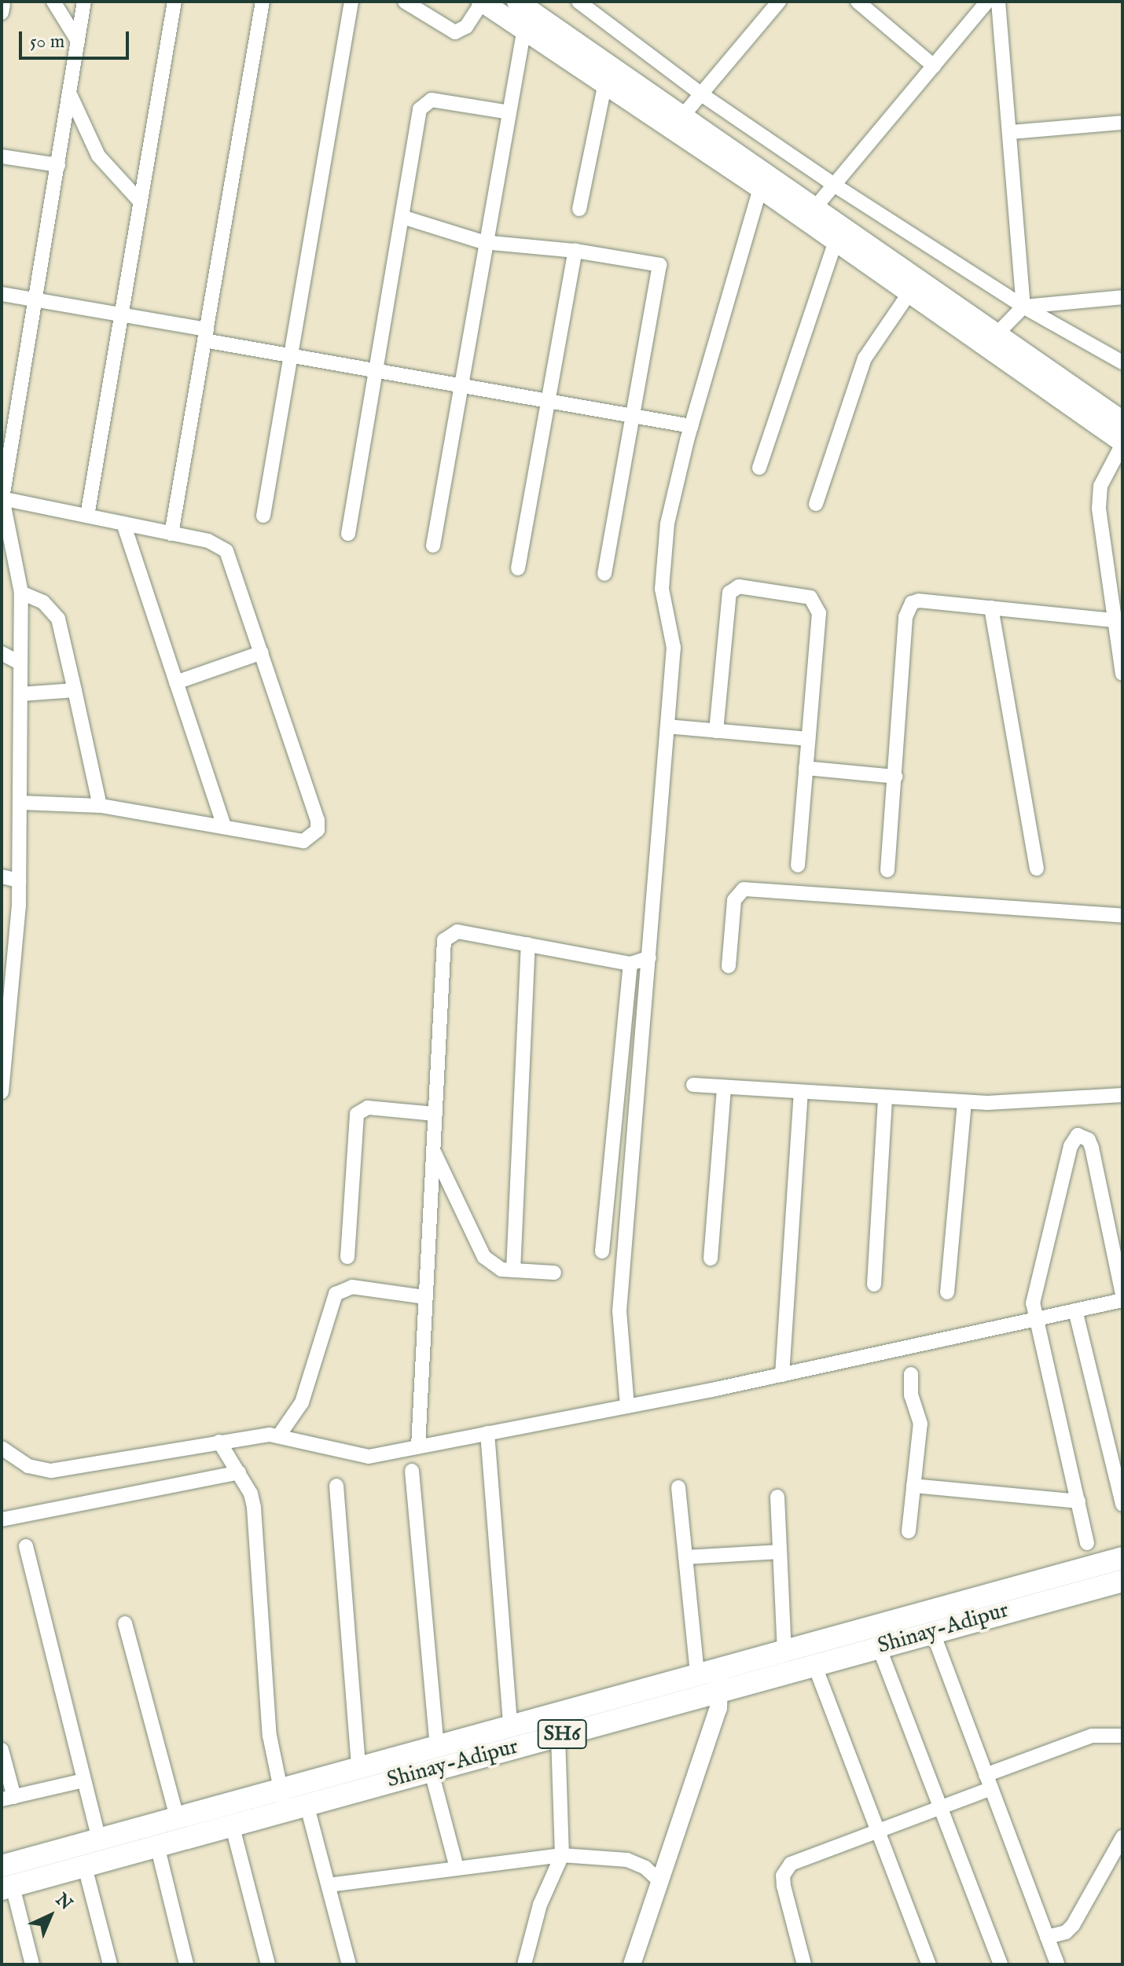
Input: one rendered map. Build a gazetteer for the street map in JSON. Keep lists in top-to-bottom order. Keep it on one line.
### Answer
{"streets":{"main road":["Shinay-Adipur","SH6"]},"scale_bar":"50 m","north":"top right"}
